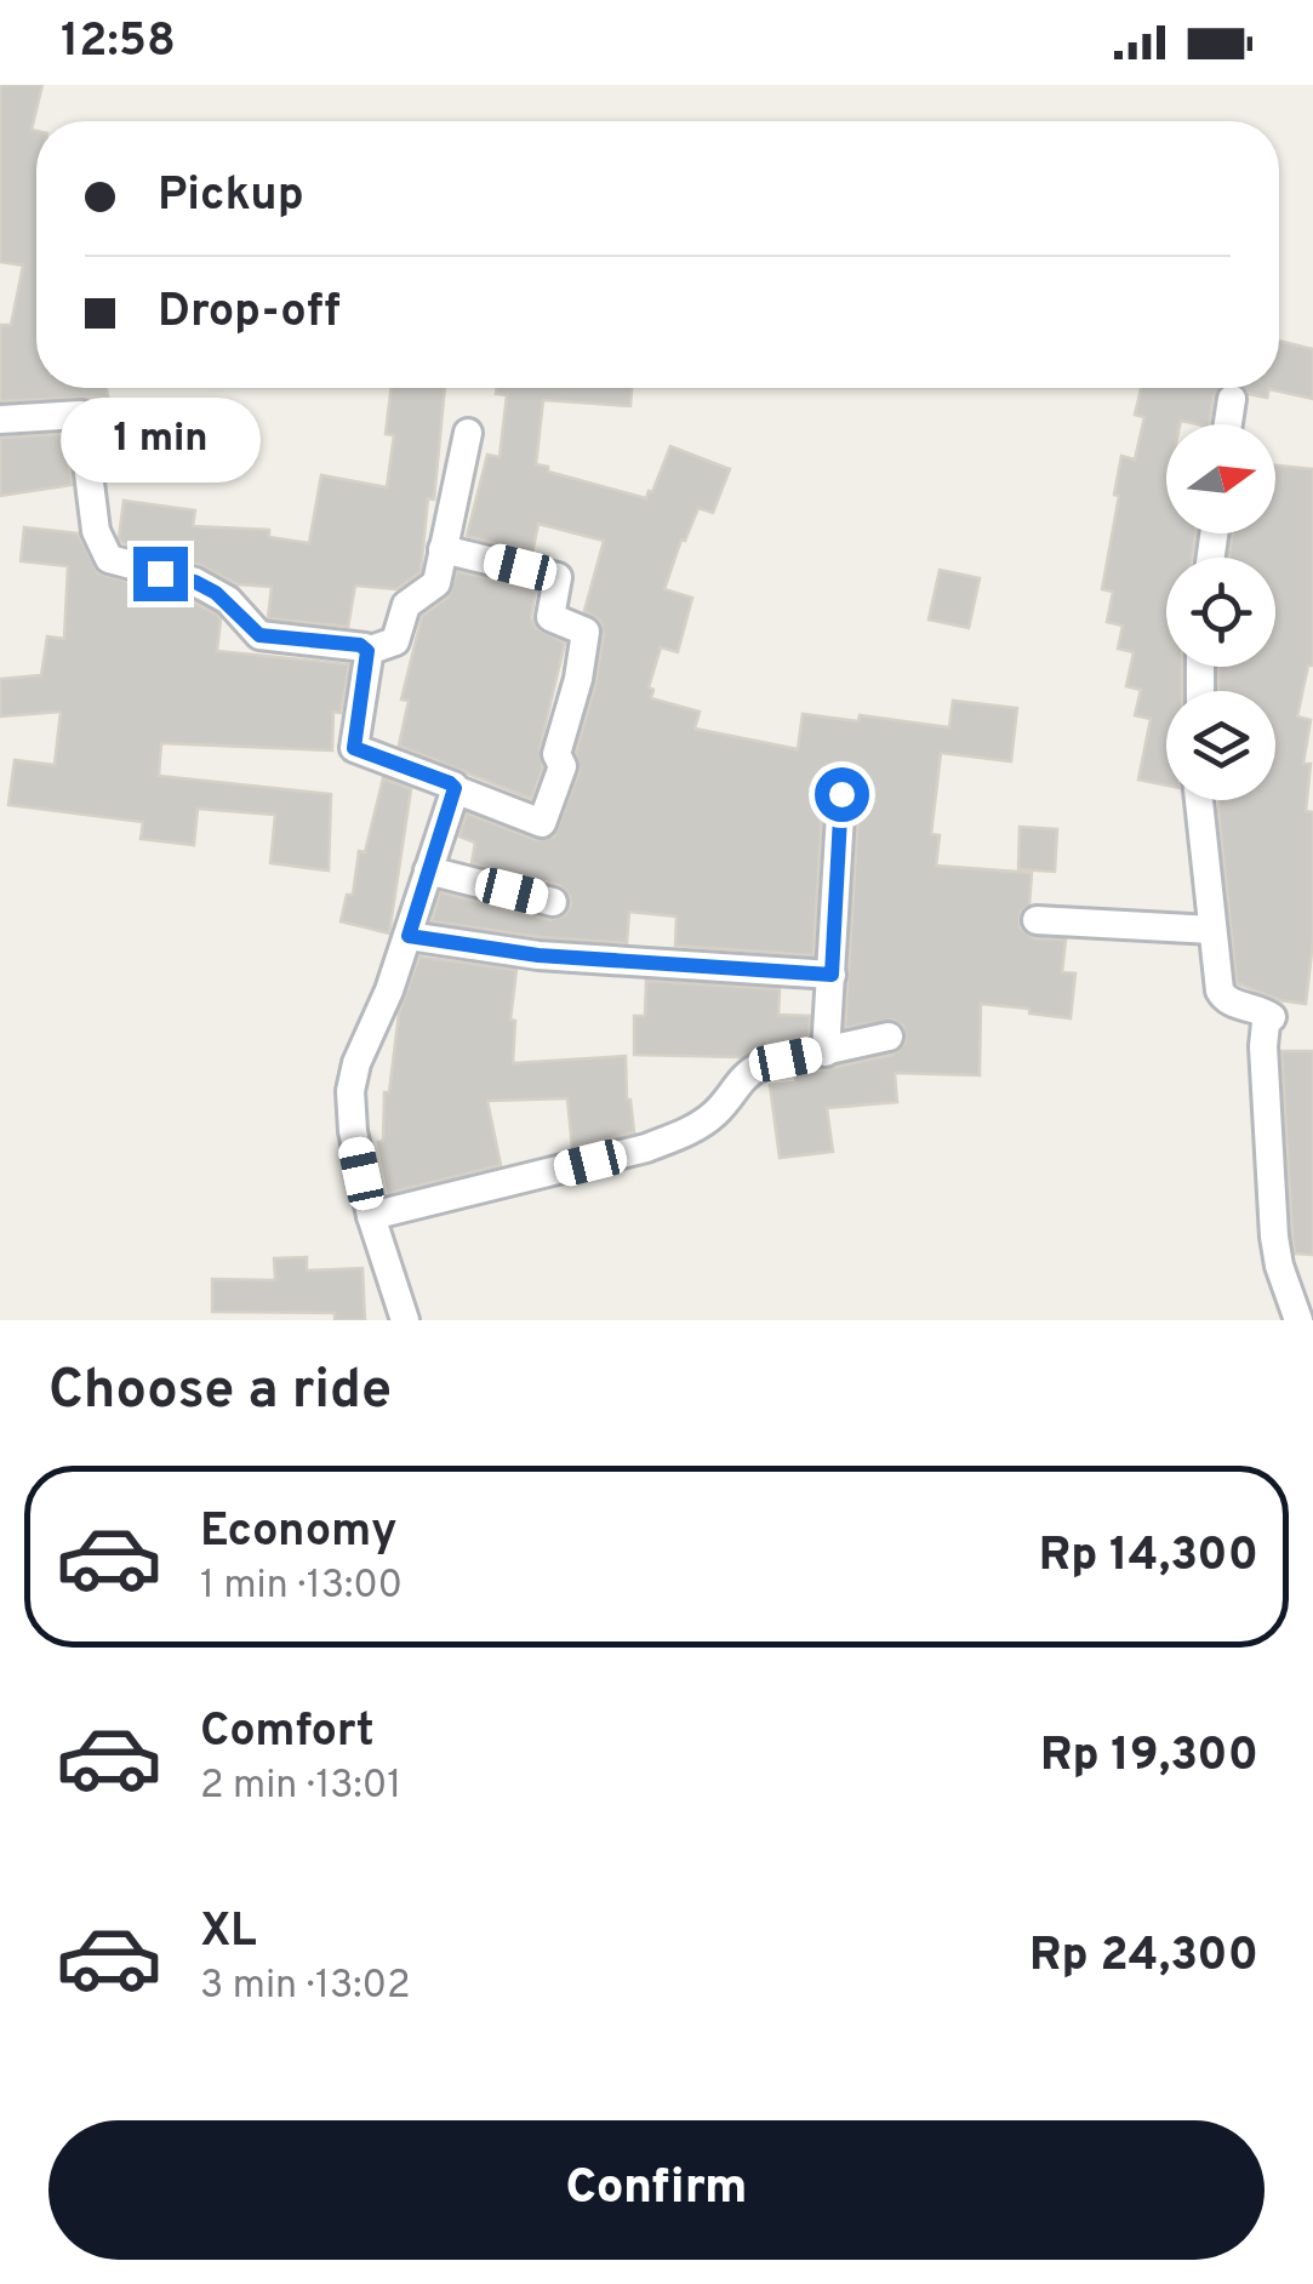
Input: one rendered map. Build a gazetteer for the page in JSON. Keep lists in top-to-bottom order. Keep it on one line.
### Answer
{"north":"right","page":{"status":"12:58","banner":["Pickup","Drop-off"],"bubble":"1 min","heading":"Choose a ride","list":[{"name":"Economy","note":"1 min · 13:00","value":"Rp 14,300"},{"name":"Comfort","note":"2 min · 13:01","value":"Rp 19,300"},{"name":"XL","note":"3 min · 13:02","value":"Rp 24,300"}],"buttons":"Confirm"}}
